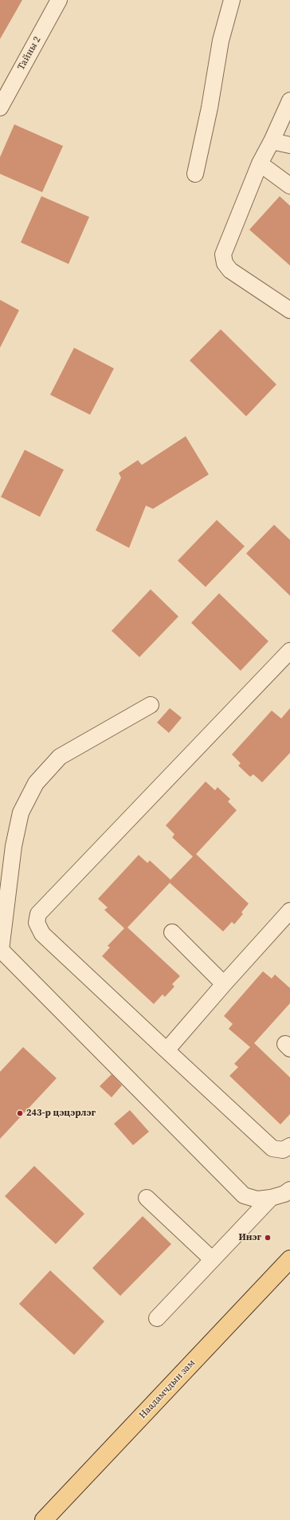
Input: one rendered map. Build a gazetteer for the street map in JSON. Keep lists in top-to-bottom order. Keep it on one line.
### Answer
{"streets":{"main road":["Наадамчдын зам"],"street":["Тайны 2"]},"places":["243-р цэцэрлэг","Инэг"]}
